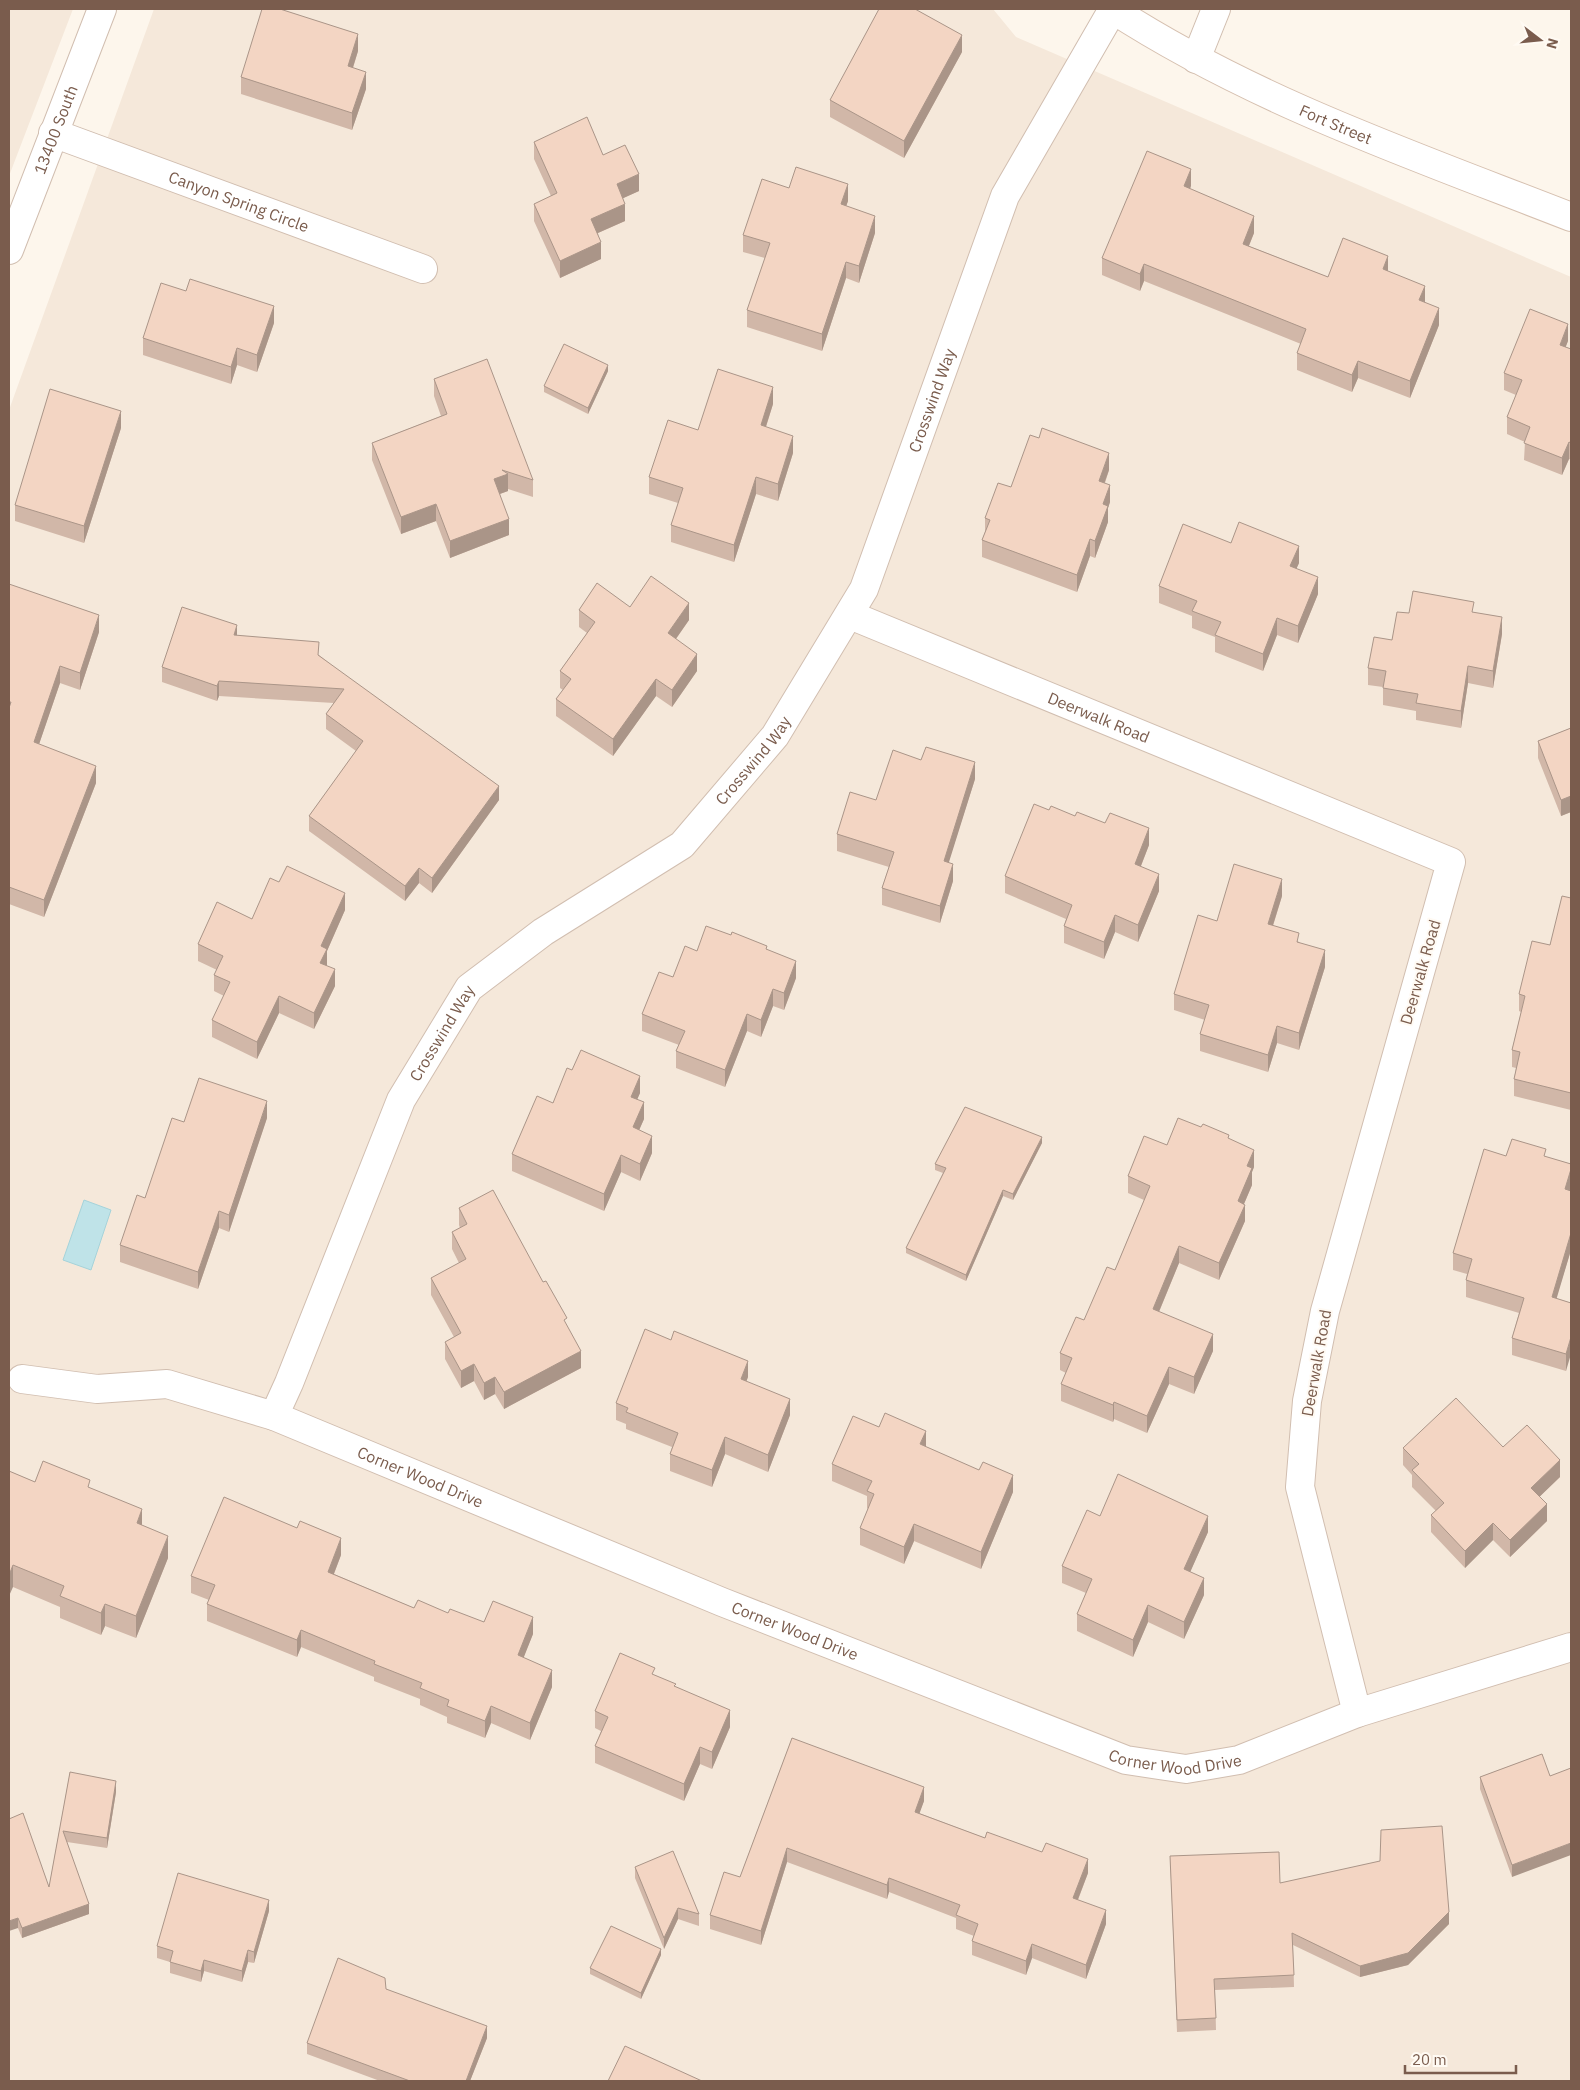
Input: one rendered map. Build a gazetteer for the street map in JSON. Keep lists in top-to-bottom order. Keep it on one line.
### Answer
{"streets":{"street":["Fort Street","13400 South","Canyon Spring Circle","Crosswind Way","Deerwalk Road","Corner Wood Drive"]},"crossings":[["Fort Street","Crosswind Way"],["13400 South","Canyon Spring Circle"],["Crosswind Way","Deerwalk Road"],["Crosswind Way","Corner Wood Drive"],["Deerwalk Road","Corner Wood Drive"]],"scale_bar":"20 m","north":"right"}
